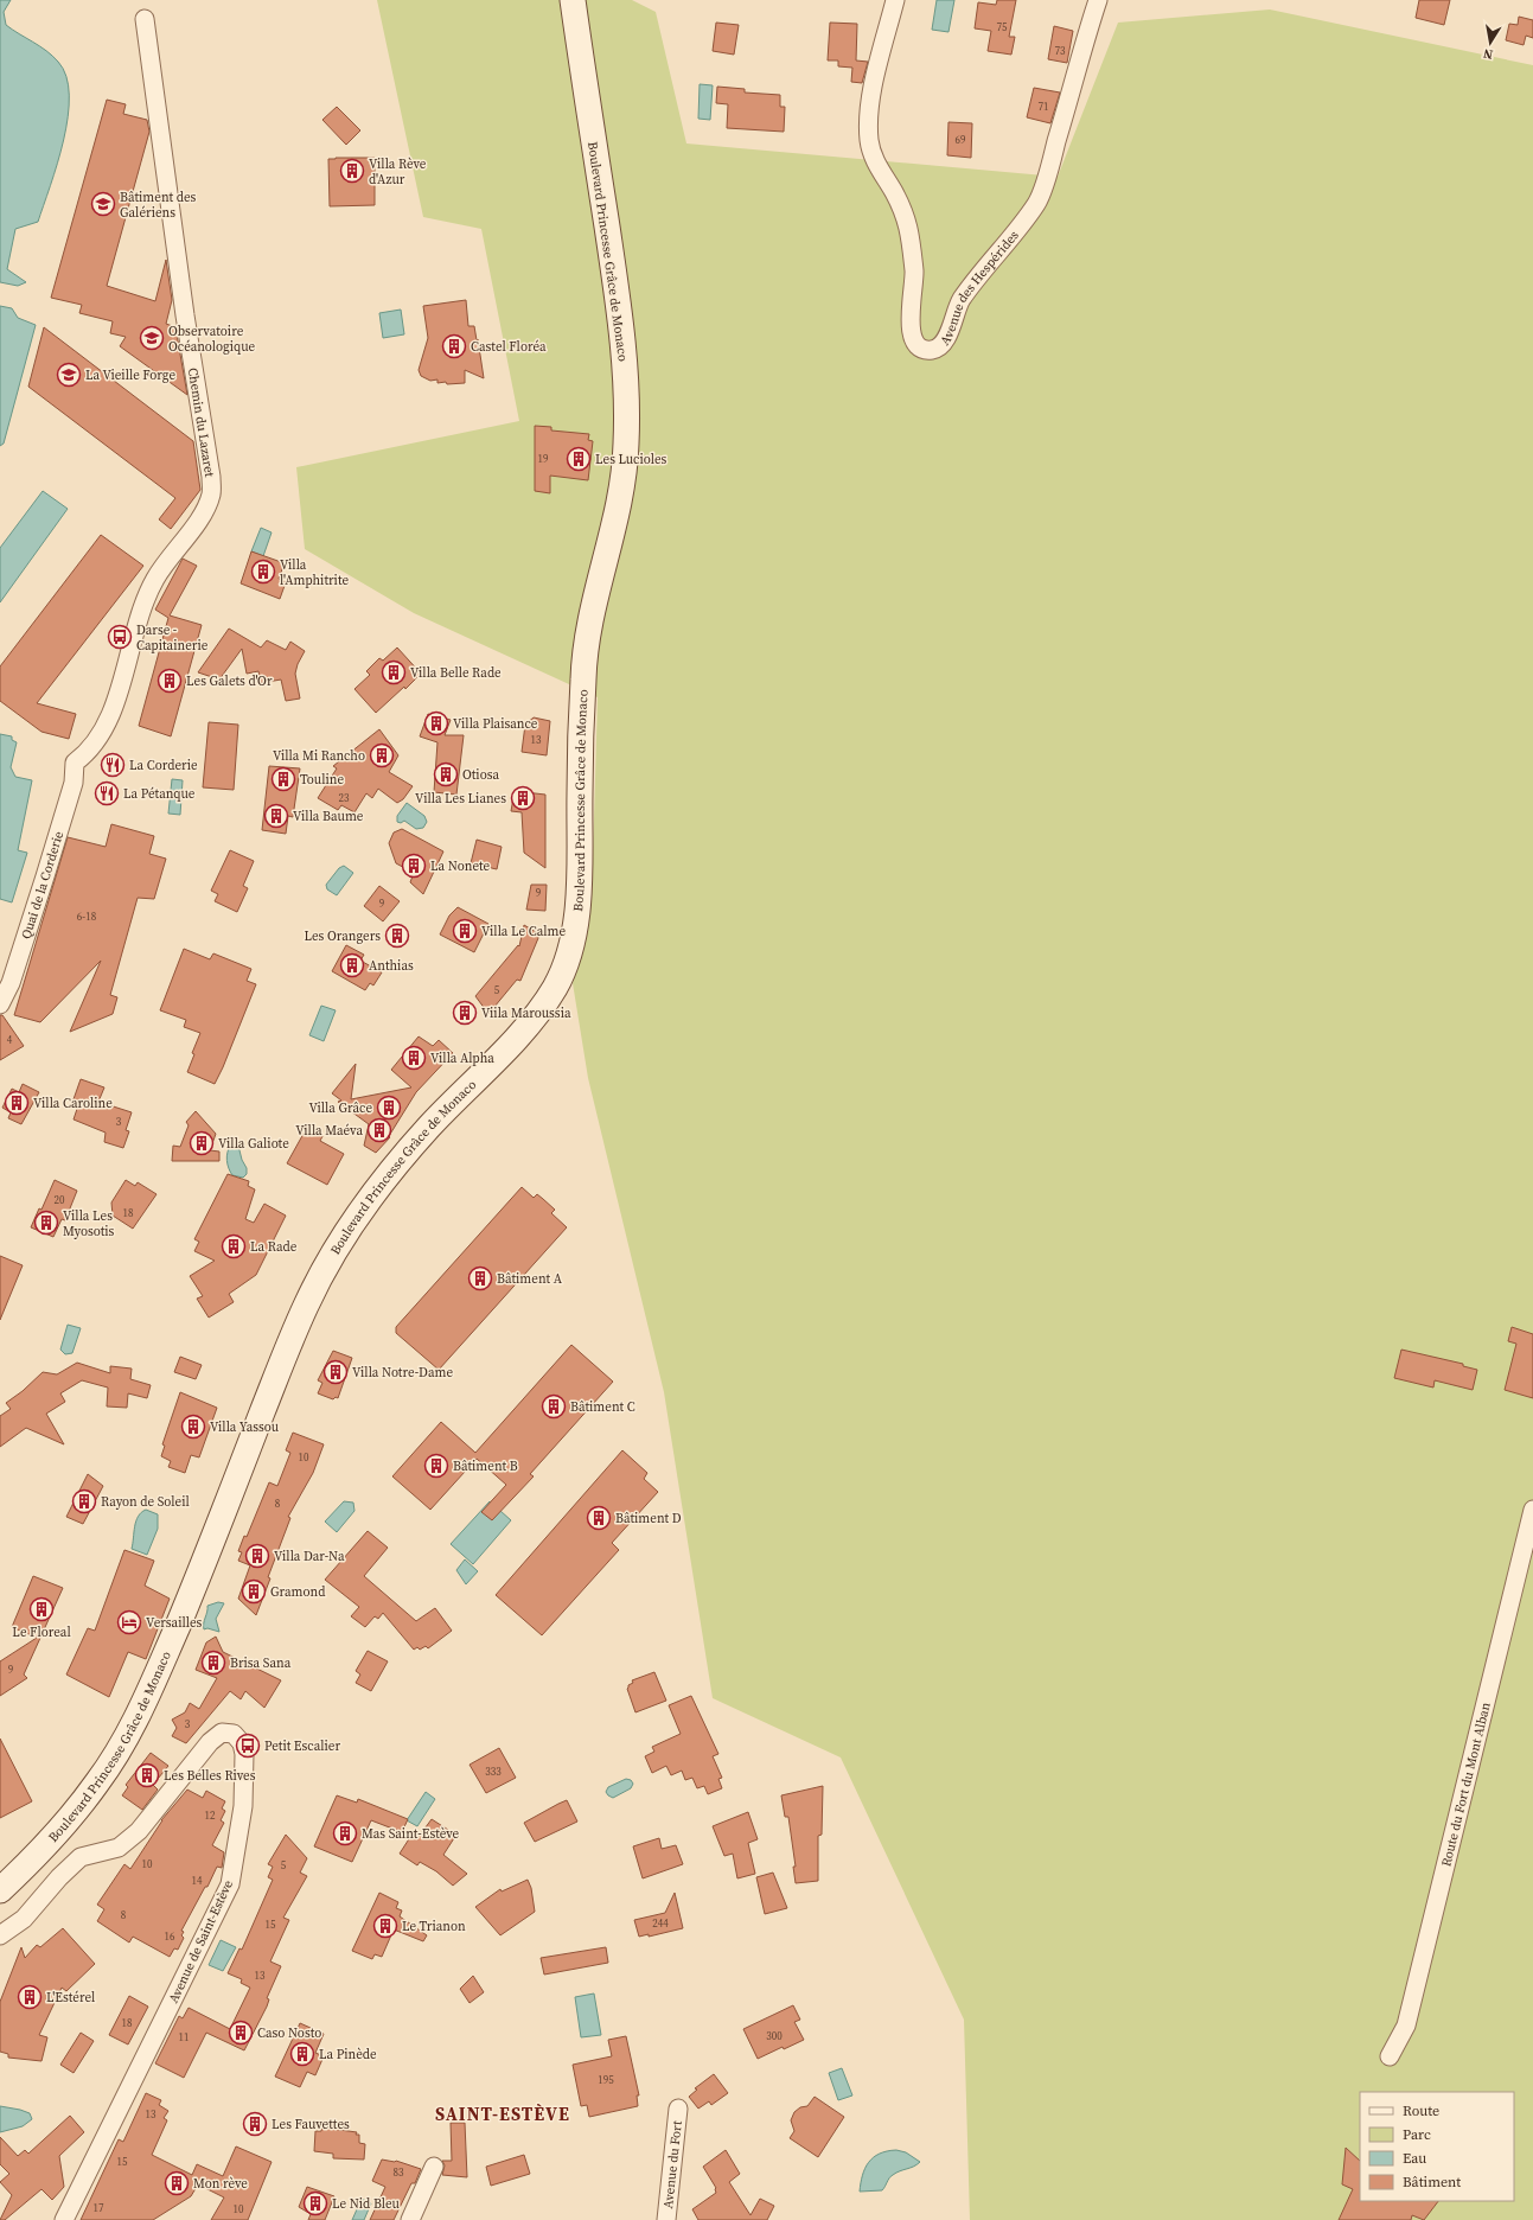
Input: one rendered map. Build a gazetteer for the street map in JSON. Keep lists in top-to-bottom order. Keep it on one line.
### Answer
{"streets":{"main road":["Boulevard Princesse Grâce de Monaco"],"street":["Avenue des Hespérides","Chemin du Lazaret","Quai de la Corderie","Route du Fort du Mont Alban","Avenue de Saint-Estève","Avenue du Fort"]},"crossings":[["Chemin du Lazaret","Quai de la Corderie"]],"districts":["SAINT-ESTÈVE"],"places":{"building":["Villa Rève d'Azur","Castel Floréa","Les Lucioles","Villa l'Amphitrite","Villa Belle Rade","Les Galets d'Or","Villa Plaisance","Villa Mi Rancho","Otiosa","Touline","Villa Les Lianes","Villa Baume","La Nonete","Villa Le Calme","Les Orangers","Anthias","Viila Maroussia","Villa Alpha","Villa Caroline","Villa Grâce","Villa Maéva","Villa Galiote","Villa Les Myosotis","La Rade","Bâtiment A","Villa Notre-Dame","Bâtiment C","Villa Yassou","Bâtiment B","Rayon de Soleil","Bâtiment D","Villa Dar-Na","Gramond","Le Floreal","Brisa Sana","Les Belles Rives","Mas Saint-Estève","Le Trianon","L'Estérel","Caso Nosto","La Pinède","Les Fauvettes","Mon rève","Le Nid Bleu"],"school or university":["Bâtiment des Galériens","Observatoire Océanologique","La Vieille Forge"],"bus stop":["Darse - Capitainerie","Petit Escalier"],"restaurant":["La Corderie","La Pétanque"],"hotel":["Versailles"]},"house_numbers":["75","73","71","69","19","13","23","9","9","6-18","5","4","3","20","18","10","8","9","3","333","12","10","5","14","8","244","15","16","13","18","300","11","195","13","15","83","17","10"],"legend":["Route","Parc","Eau","Bâtiment"],"north":"bottom"}
